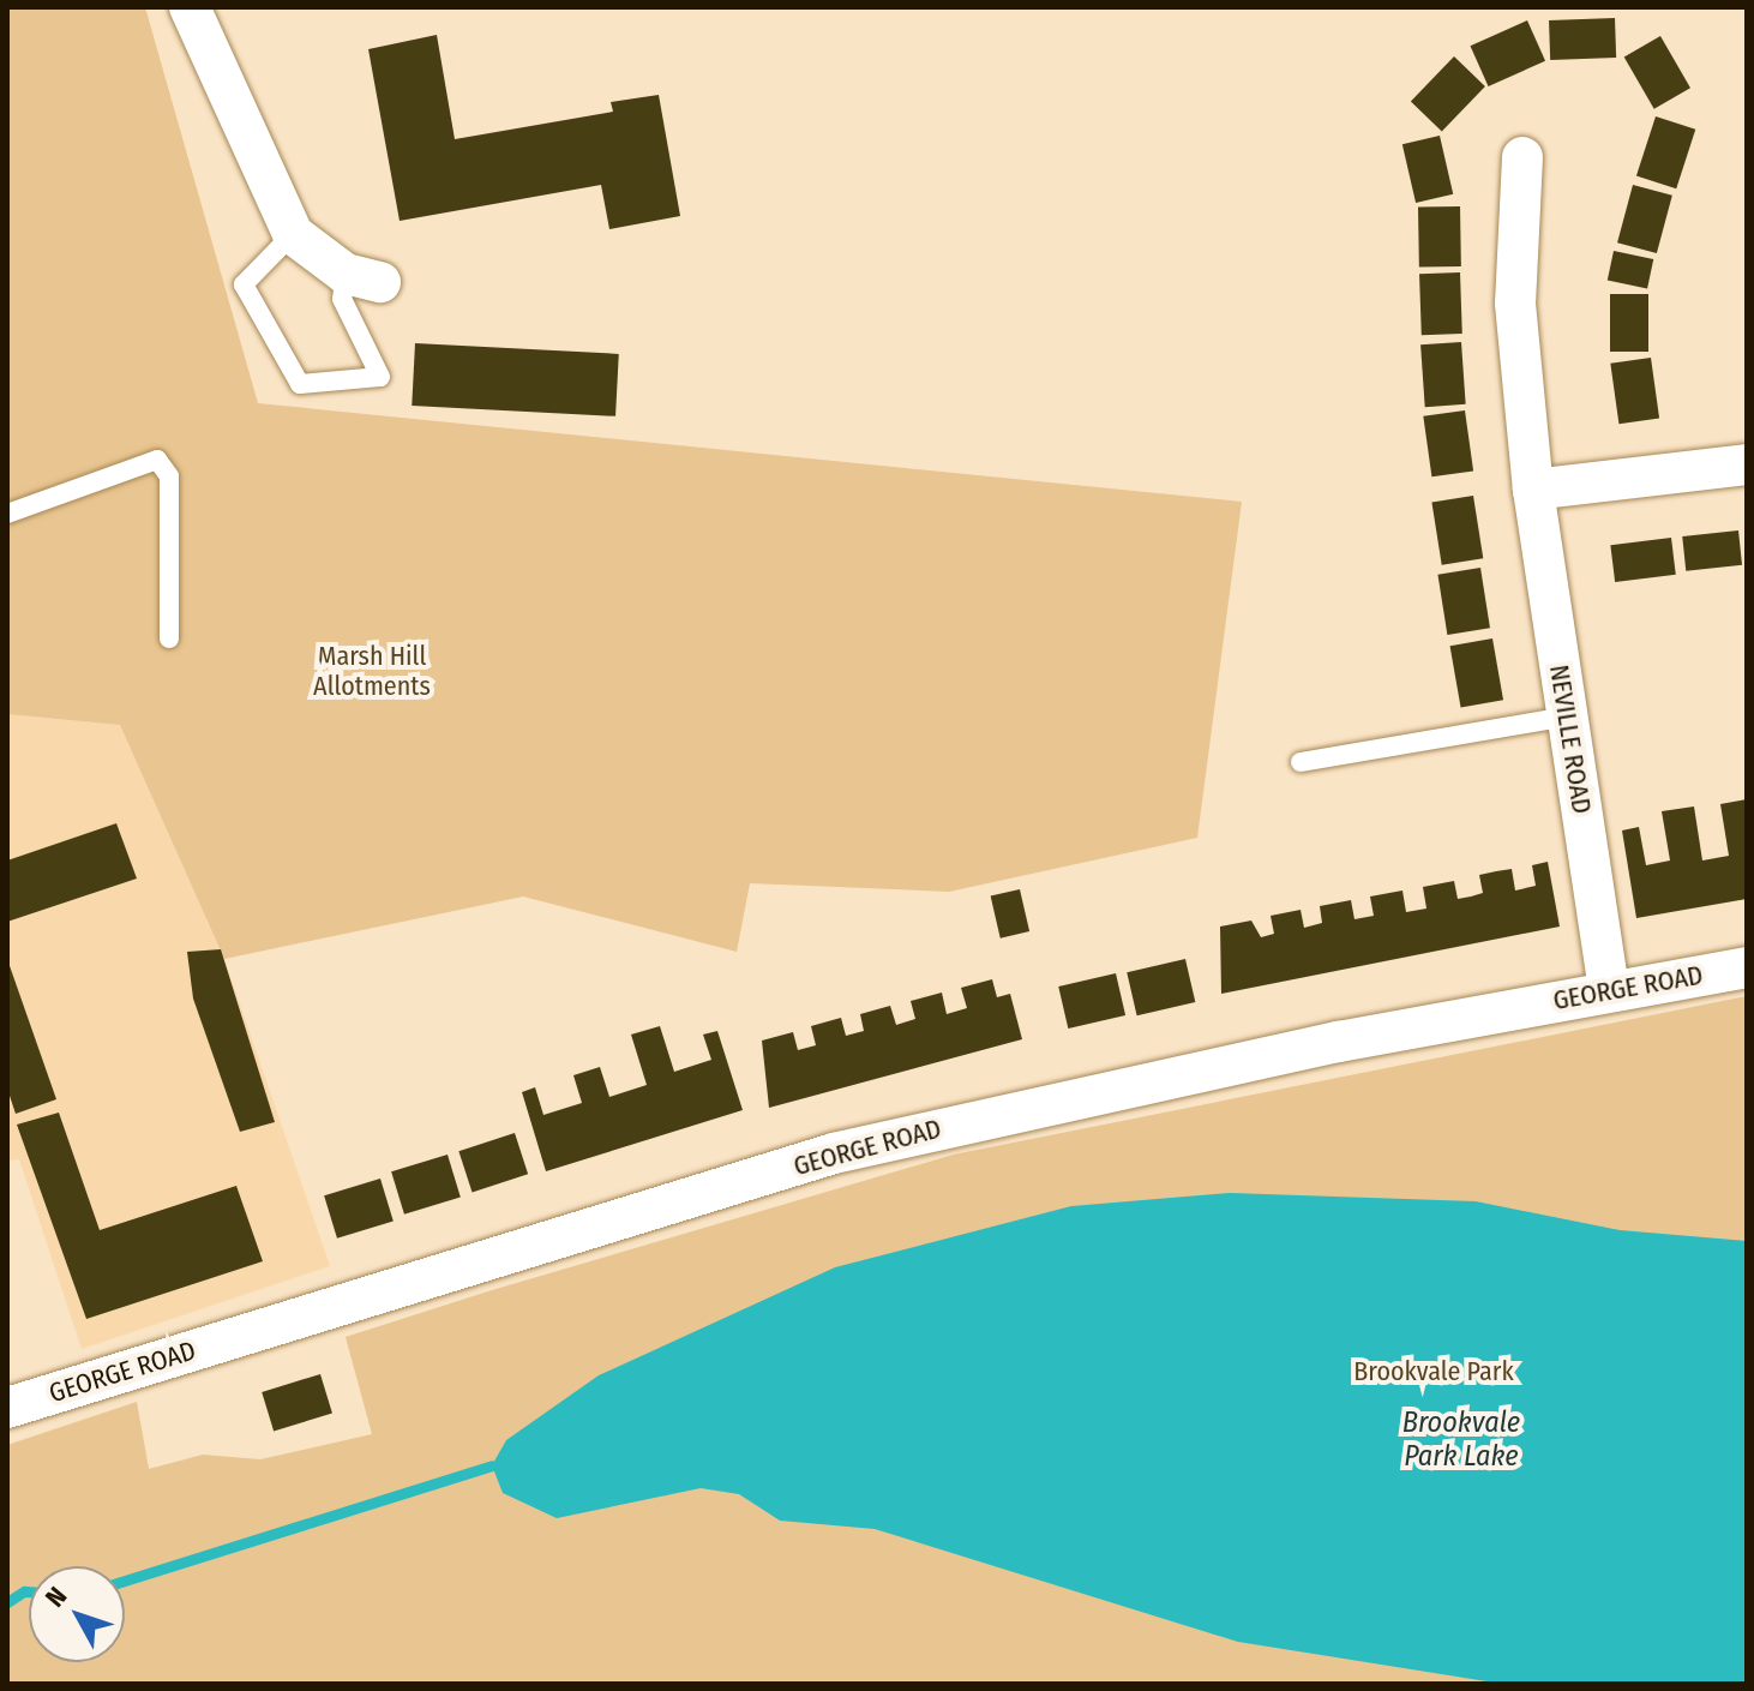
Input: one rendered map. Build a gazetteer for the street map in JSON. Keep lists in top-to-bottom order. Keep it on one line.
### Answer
{"streets":{"street":["NEVILLE ROAD","GEORGE ROAD"]},"crossings":[["NEVILLE ROAD","GEORGE ROAD"]],"water":["Brookvale Park Lake"],"parks":["Marsh Hill Allotments","Brookvale Park"],"north":"top left"}
